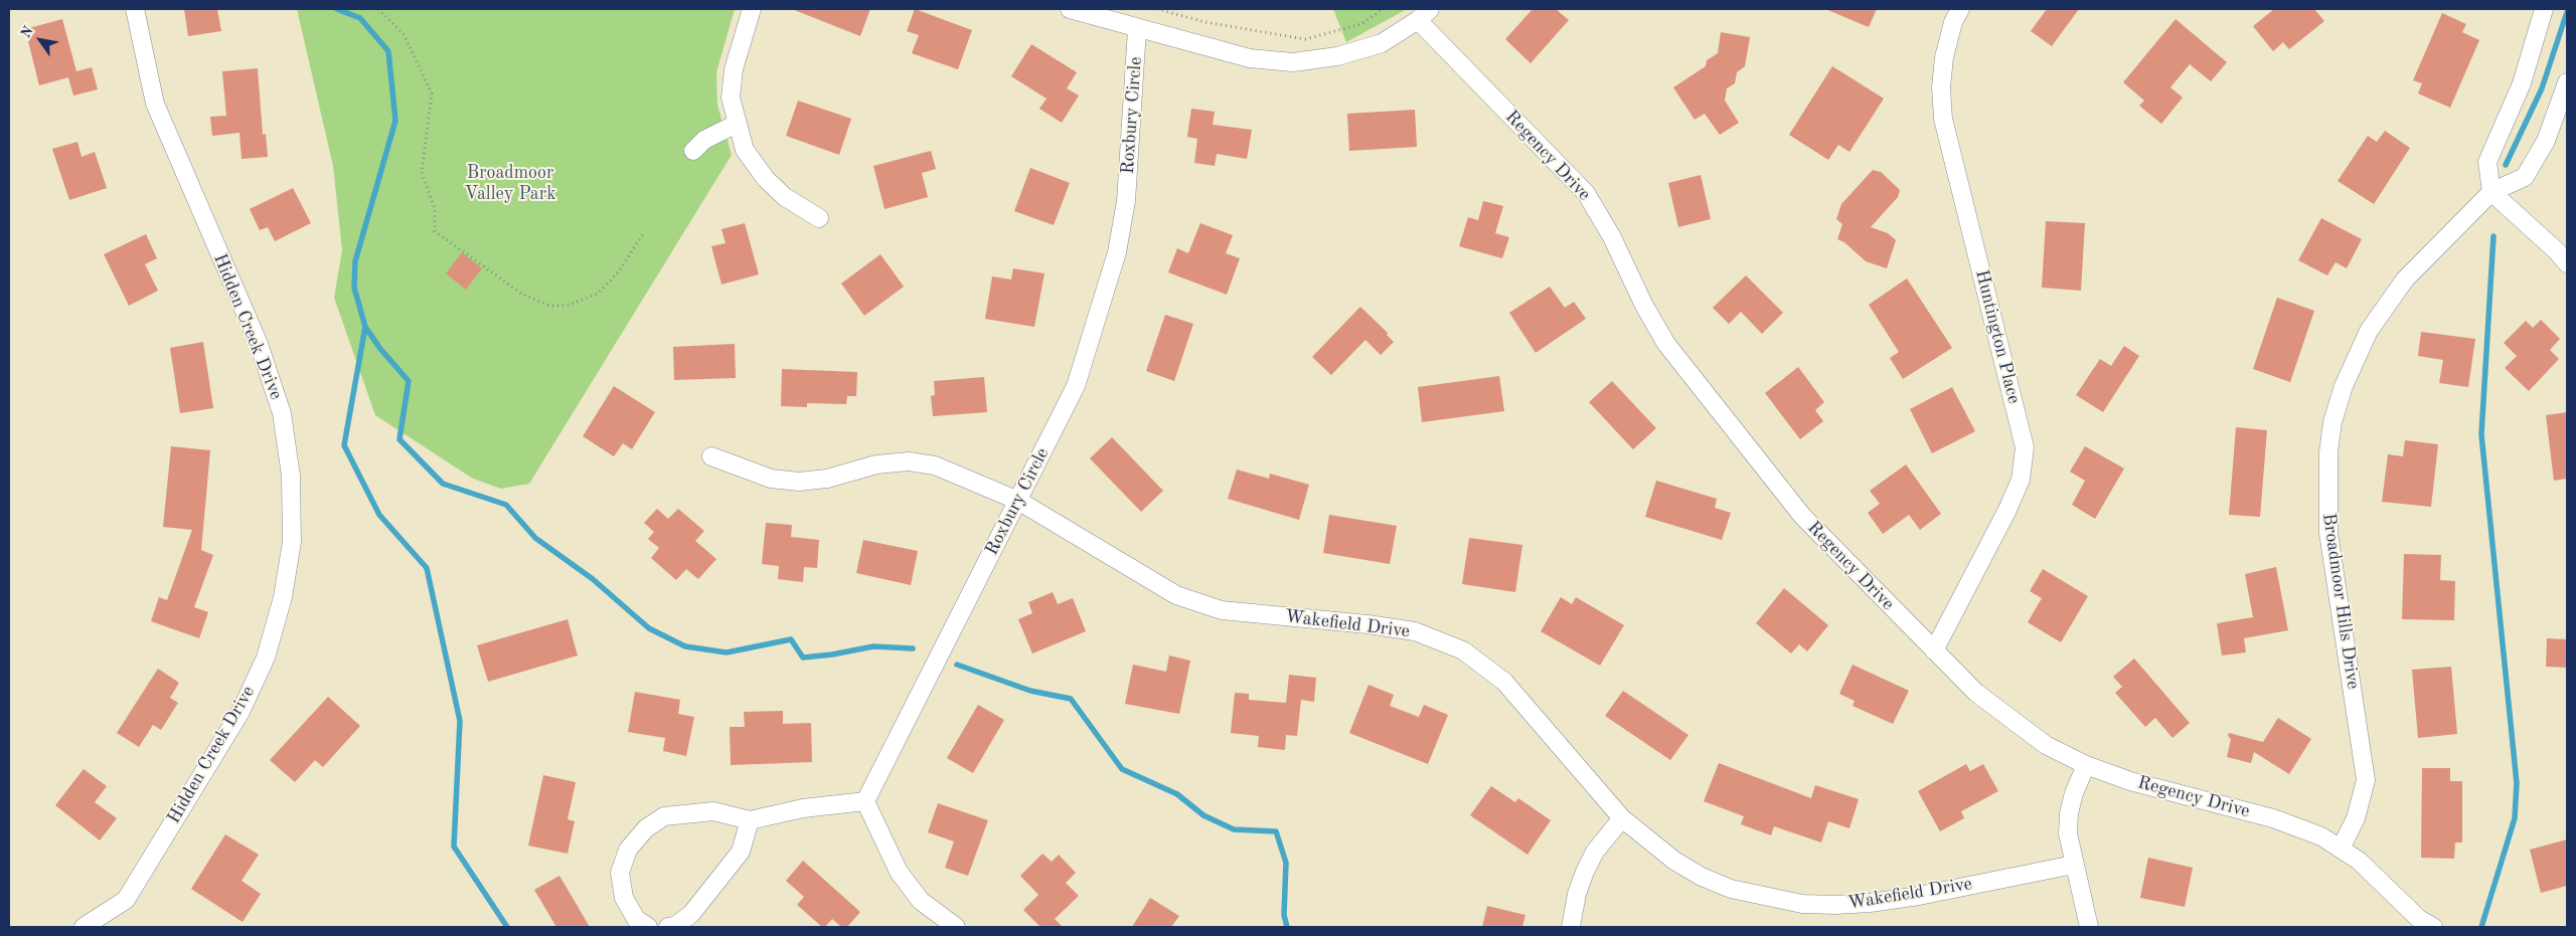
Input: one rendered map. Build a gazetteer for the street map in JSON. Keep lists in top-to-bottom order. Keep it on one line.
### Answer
{"streets":{"street":["Roxbury Circle","Regency Drive","Hidden Creek Drive","Huntington Place","Broadmoor Hills Drive","Wakefield Drive"]},"crossings":[["Roxbury Circle","Wakefield Drive"],["Regency Drive","Huntington Place"],["Regency Drive","Broadmoor Hills Drive"]],"parks":["Broadmoor Valley Park"],"north":"top left"}
